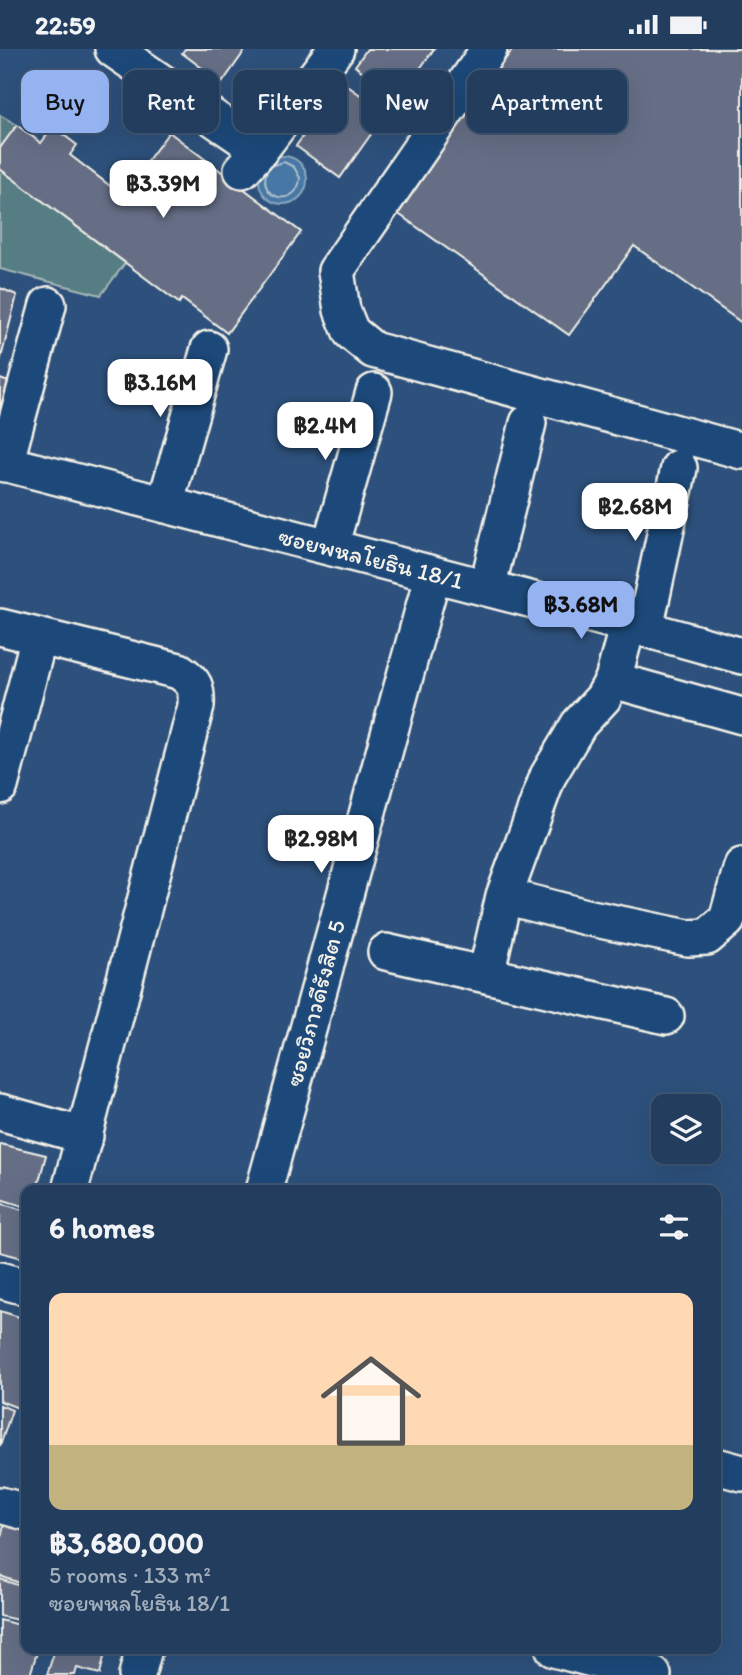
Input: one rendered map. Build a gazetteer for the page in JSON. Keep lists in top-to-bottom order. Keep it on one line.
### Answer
{"streets":{"street":["ซอยพหลโยธิน 18/1","ซอยวิภาวดีรังสิต 5"]},"crossings":[["ซอยพหลโยธิน 18/1","ซอยวิภาวดีรังสิต 5"]],"page":{"status":"22:59","chip":["Buy","Rent","Filters","New","Apartment"],"price":["฿3.39M","฿3.16M","฿2.4M","฿2.68M","฿3.68M","฿2.98M"],"heading":"6 homes","list":[{"name":"฿3,680,000","note":"5 rooms · 133 m² · ซอยพหลโยธิน 18/1"}]}}
